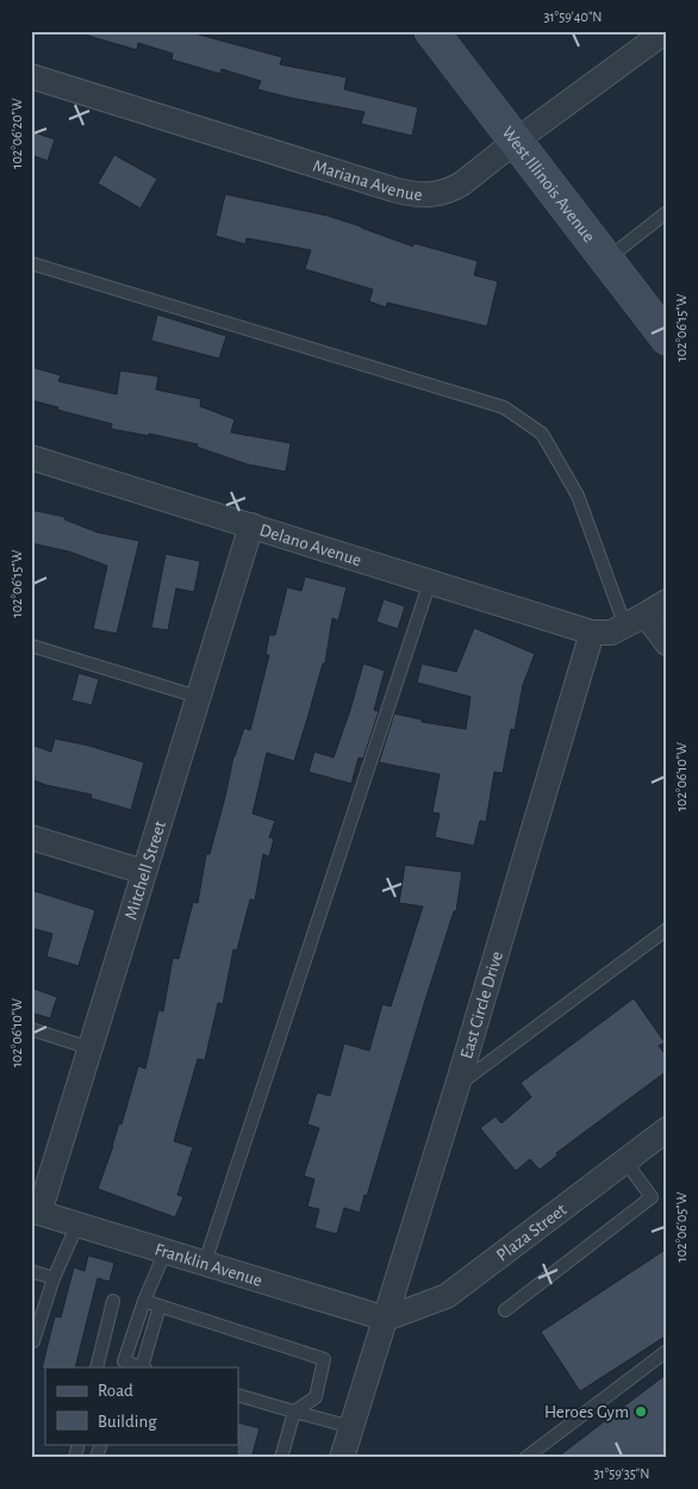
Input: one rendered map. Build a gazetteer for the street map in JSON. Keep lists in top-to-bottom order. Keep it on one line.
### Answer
{"streets":{"main road":["West Illinois Avenue"],"street":["Mariana Avenue","Delano Avenue","Mitchell Street","East Circle Drive","Plaza Street","Franklin Avenue"]},"crossings":[["Mariana Avenue","West Illinois Avenue"],["Delano Avenue","Mitchell Street"],["Delano Avenue","East Circle Drive"],["Mitchell Street","Franklin Avenue"],["East Circle Drive","Plaza Street"],["East Circle Drive","Franklin Avenue"],["Plaza Street","Franklin Avenue"]],"places":["Heroes Gym"],"legend":["Road","Building"],"coordinates":["31°59'40\"N","102°06'20\"W","102°06'15\"W","102°06'10\"W","102°06'05\"W","31°59'35\"N"]}
